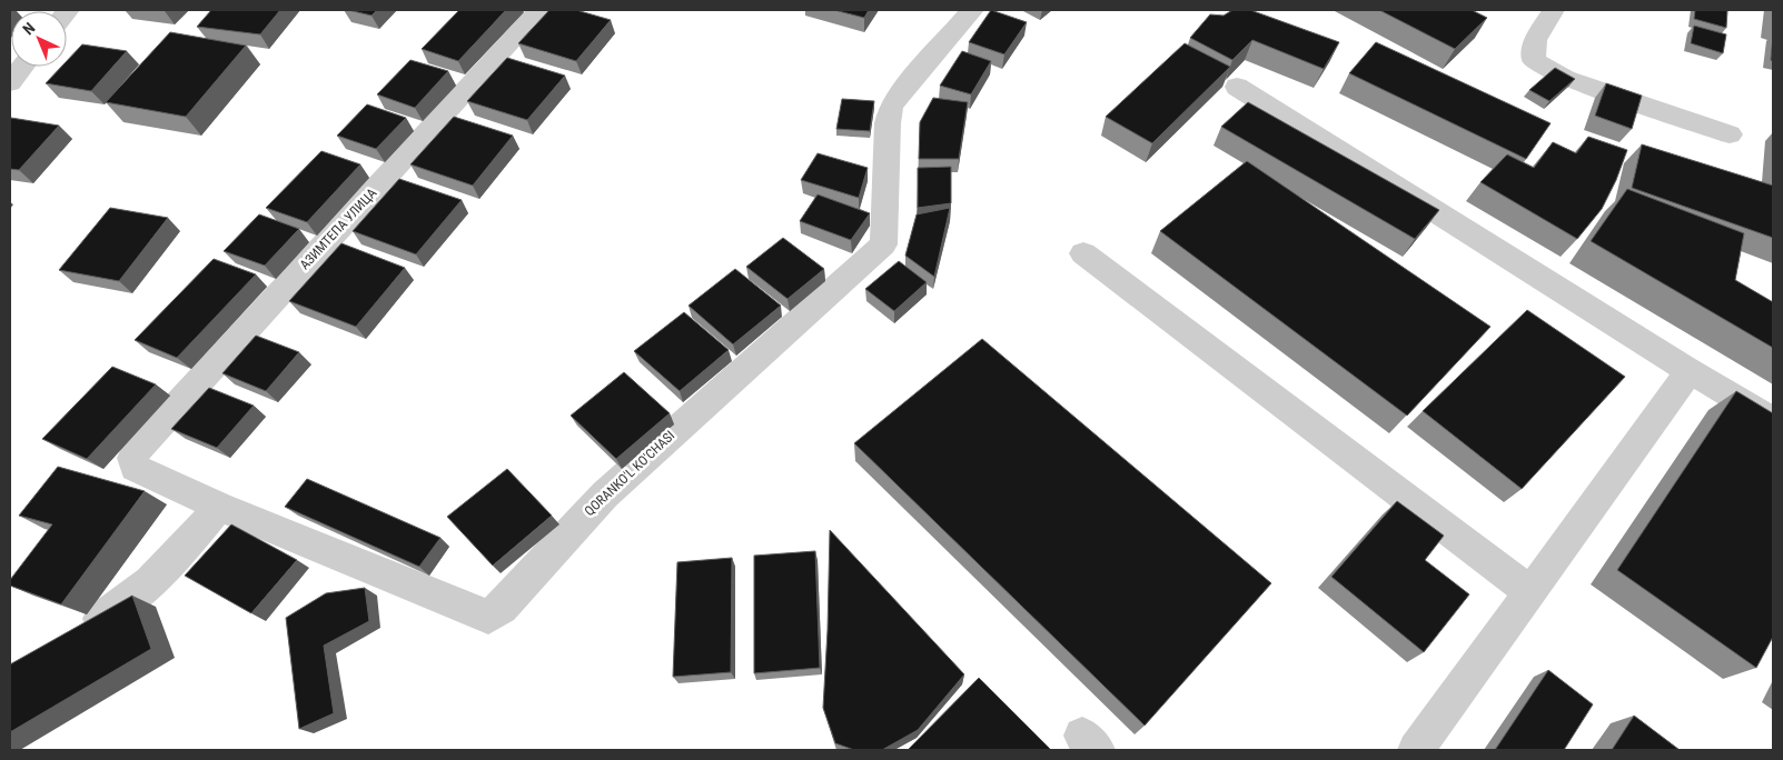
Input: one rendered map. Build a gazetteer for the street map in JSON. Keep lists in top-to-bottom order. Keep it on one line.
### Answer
{"streets":{"street":["АЗИМТЕПА УЛИЦА","QORANKO'L KO'CHASI"]},"crossings":[["АЗИМТЕПА УЛИЦА","QORANKO'L KO'CHASI"]],"north":"top left"}
